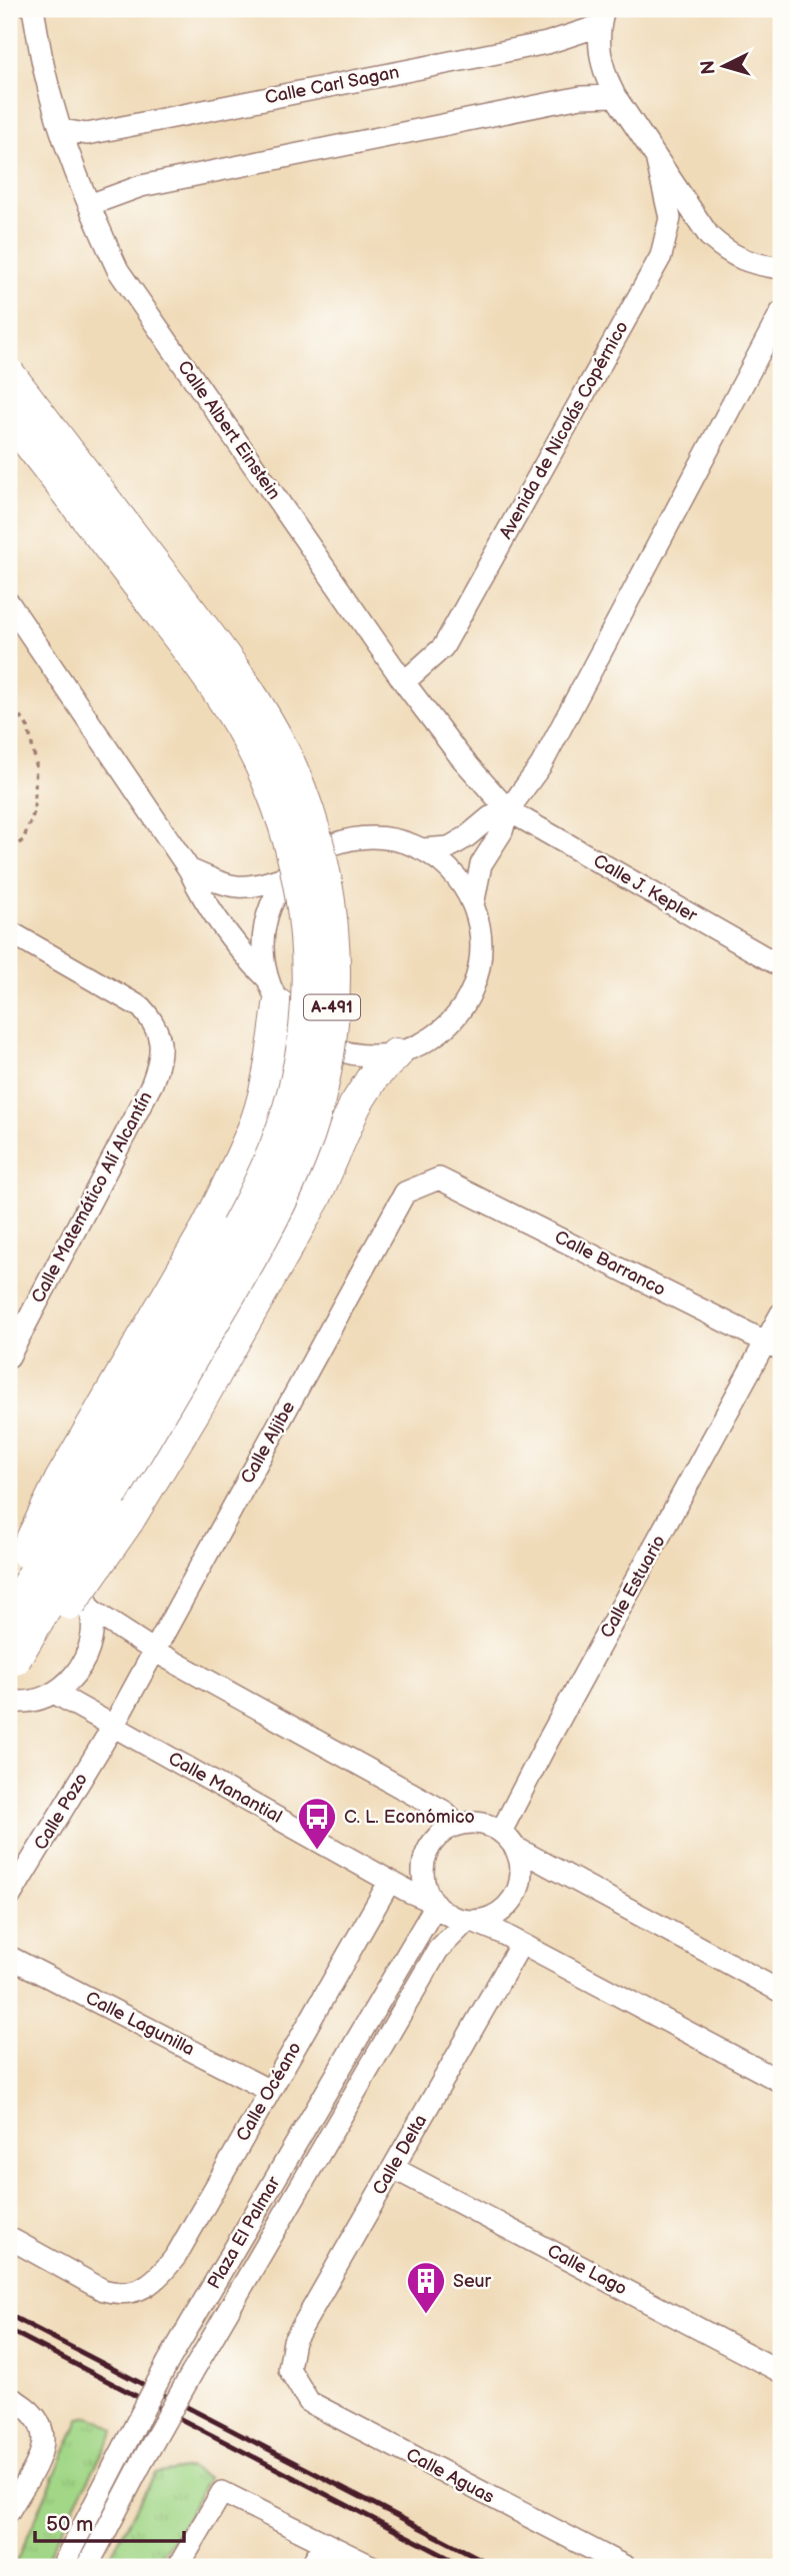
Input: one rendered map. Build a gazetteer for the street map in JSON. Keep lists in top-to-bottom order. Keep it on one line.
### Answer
{"streets":{"highway":["A-491"],"street":["Calle Carl Sagan","Calle Albert Einstein","Avenida de Nicolás Copérnico","Calle J. Kepler","Calle Matemático Alí Alcantín","Calle Barranco","Calle Aljibe","Calle Estuario","Calle Manantial","Calle Pozo","Calle Lagunilla","Calle Océano","Calle Delta","Plaza El Palmar","Calle Lago","Calle Aguas"]},"crossings":[["Calle Carl Sagan","Calle Albert Einstein"],["Calle Albert Einstein","Avenida de Nicolás Copérnico"],["Calle Albert Einstein","Calle J. Kepler"],["Calle Barranco","Calle Aljibe"],["Calle Barranco","Calle Estuario"],["Calle Aljibe","Calle Manantial"],["Calle Aljibe","Calle Pozo"],["Calle Estuario","Calle Manantial"],["Calle Estuario","Plaza El Palmar"],["Calle Manantial","Calle Pozo"],["Calle Manantial","Calle Océano"],["Calle Manantial","Plaza El Palmar"],["Calle Lagunilla","Calle Océano"],["Calle Delta","Calle Lago"],["Calle Delta","Calle Aguas"]],"places":{"bus stop":["C. L. Económico"],"building":["Seur"]},"scale_bar":"50 m","north":"left"}
